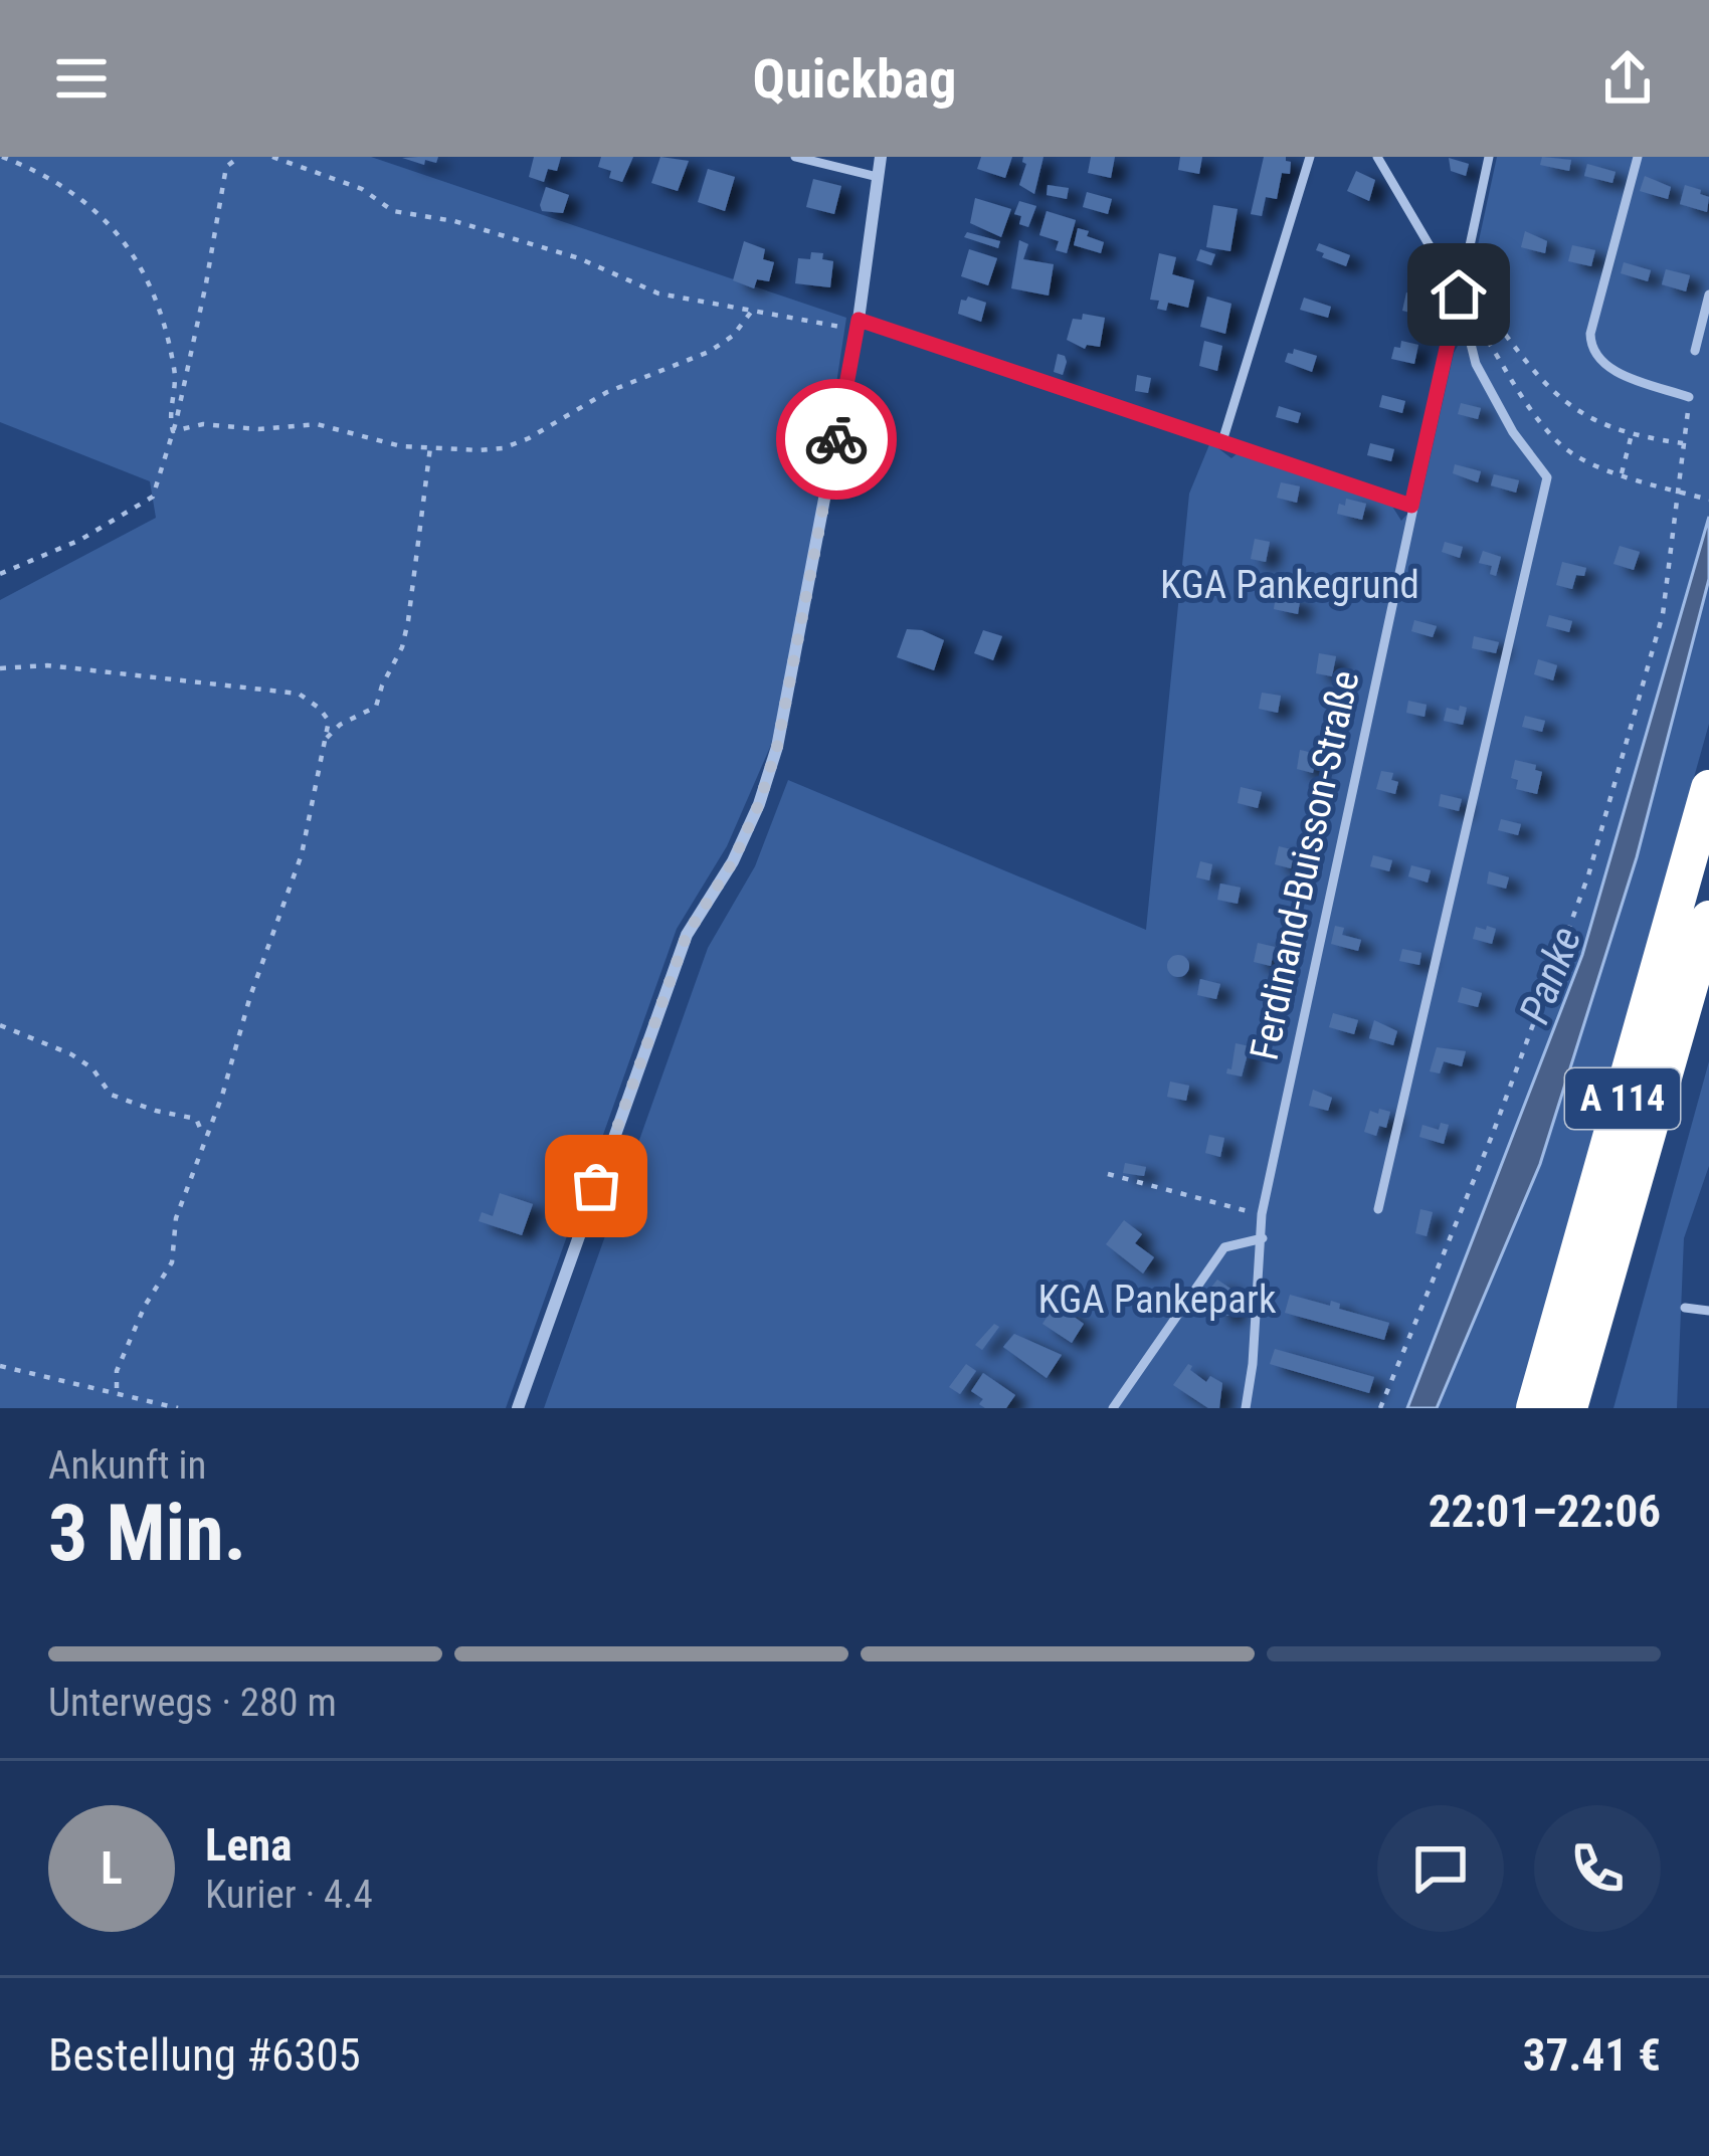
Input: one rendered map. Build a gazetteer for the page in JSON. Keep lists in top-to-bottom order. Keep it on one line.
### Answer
{"streets":{"highway":["A 114"],"lane":["Ferdinand-Buisson-Straße"]},"water":["Panke"],"parks":["KGA Pankegrund","KGA Pankepark"],"page":{"header":"Quickbag","heading":["3 Min.","Ankunft in","22:01–22:06"],"panel":["Lena","Kurier · 4.4","Bestellung #6305","37.41 €"],"bar":"Unterwegs · 280 m","round":"L"}}
